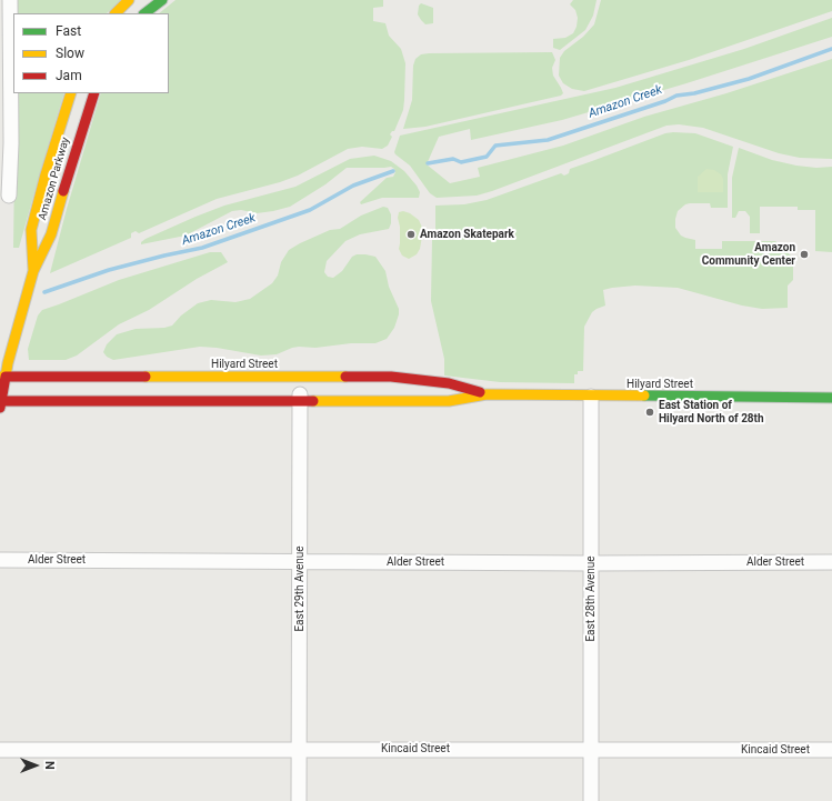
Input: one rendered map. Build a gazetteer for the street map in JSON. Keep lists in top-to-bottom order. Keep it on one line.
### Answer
{"streets":{"main road":["Amazon Parkway","Hilyard Street"],"street":["Alder Street","East 29th Avenue","East 28th Avenue","Kincaid Street"]},"crossings":[["Amazon Parkway","Hilyard Street"],["Hilyard Street","East 29th Avenue"],["Hilyard Street","East 28th Avenue"],["Alder Street","East 29th Avenue"],["Alder Street","East 28th Avenue"],["East 29th Avenue","Kincaid Street"],["East 28th Avenue","Kincaid Street"]],"water":["Amazon Creek"],"places":["Amazon Skatepark","Amazon Community Center","East Station of Hilyard North of 28th"],"legend":["Fast","Slow","Jam"],"north":"right"}
